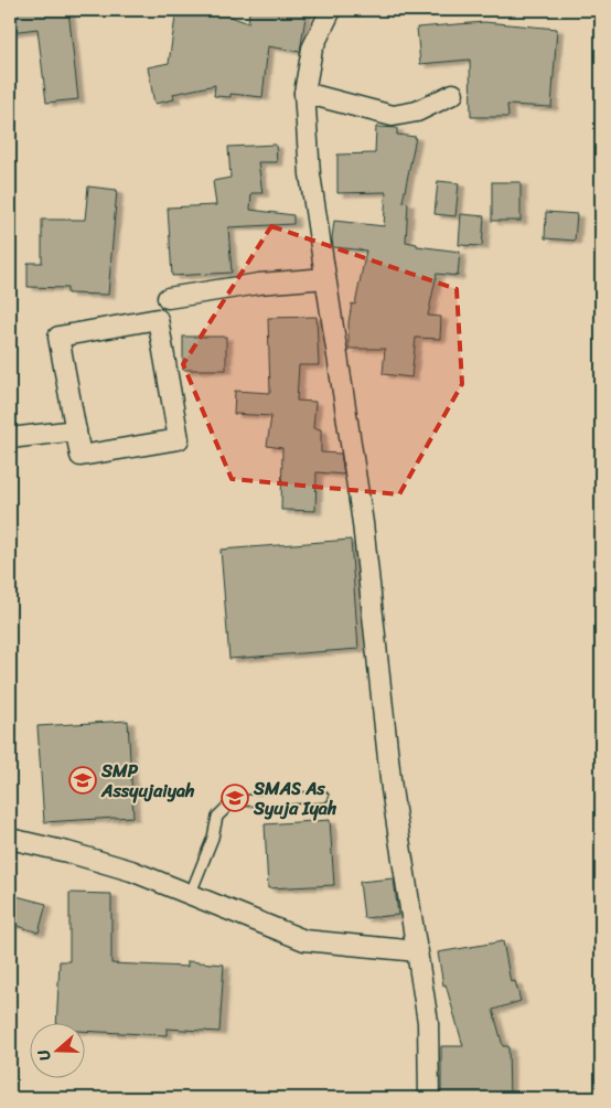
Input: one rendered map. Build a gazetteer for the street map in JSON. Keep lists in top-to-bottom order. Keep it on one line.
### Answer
{"places":{"school or university":["SMP Assyujaiyah","SMAS As Syuja Iyah"]},"north":"left"}
